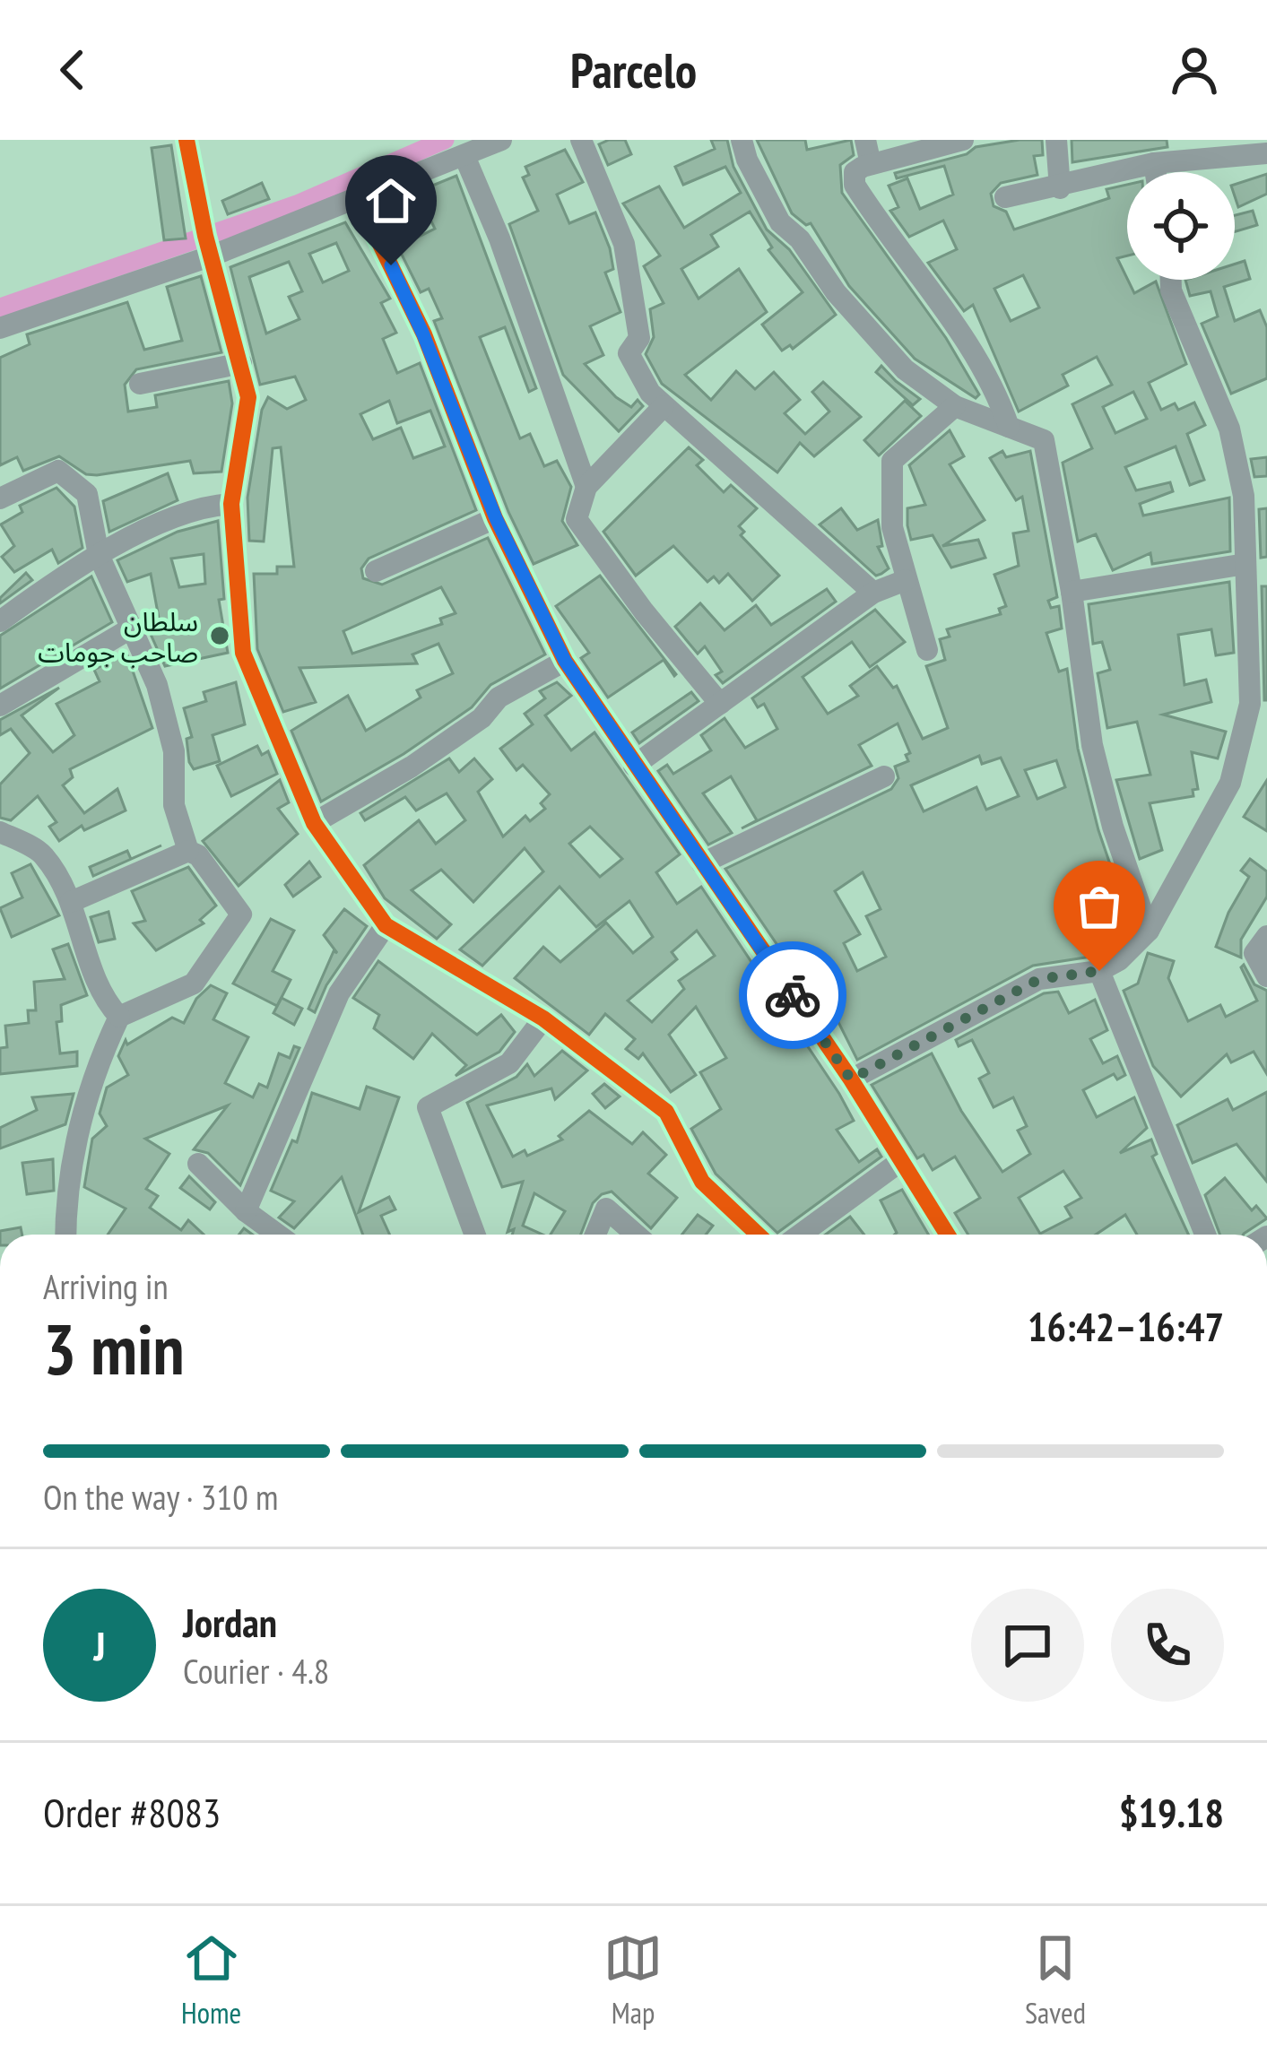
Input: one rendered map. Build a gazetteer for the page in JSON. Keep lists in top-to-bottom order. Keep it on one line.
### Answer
{"places":["سلطان صاحب جومات"],"page":{"header":"Parcelo","heading":["3 min","Arriving in","16:42–16:47"],"panel":["Jordan","Courier · 4.8","Order #8083","$19.18"],"bar":"On the way · 310 m","round":"J","tabs":["Home","Map","Saved"]}}
